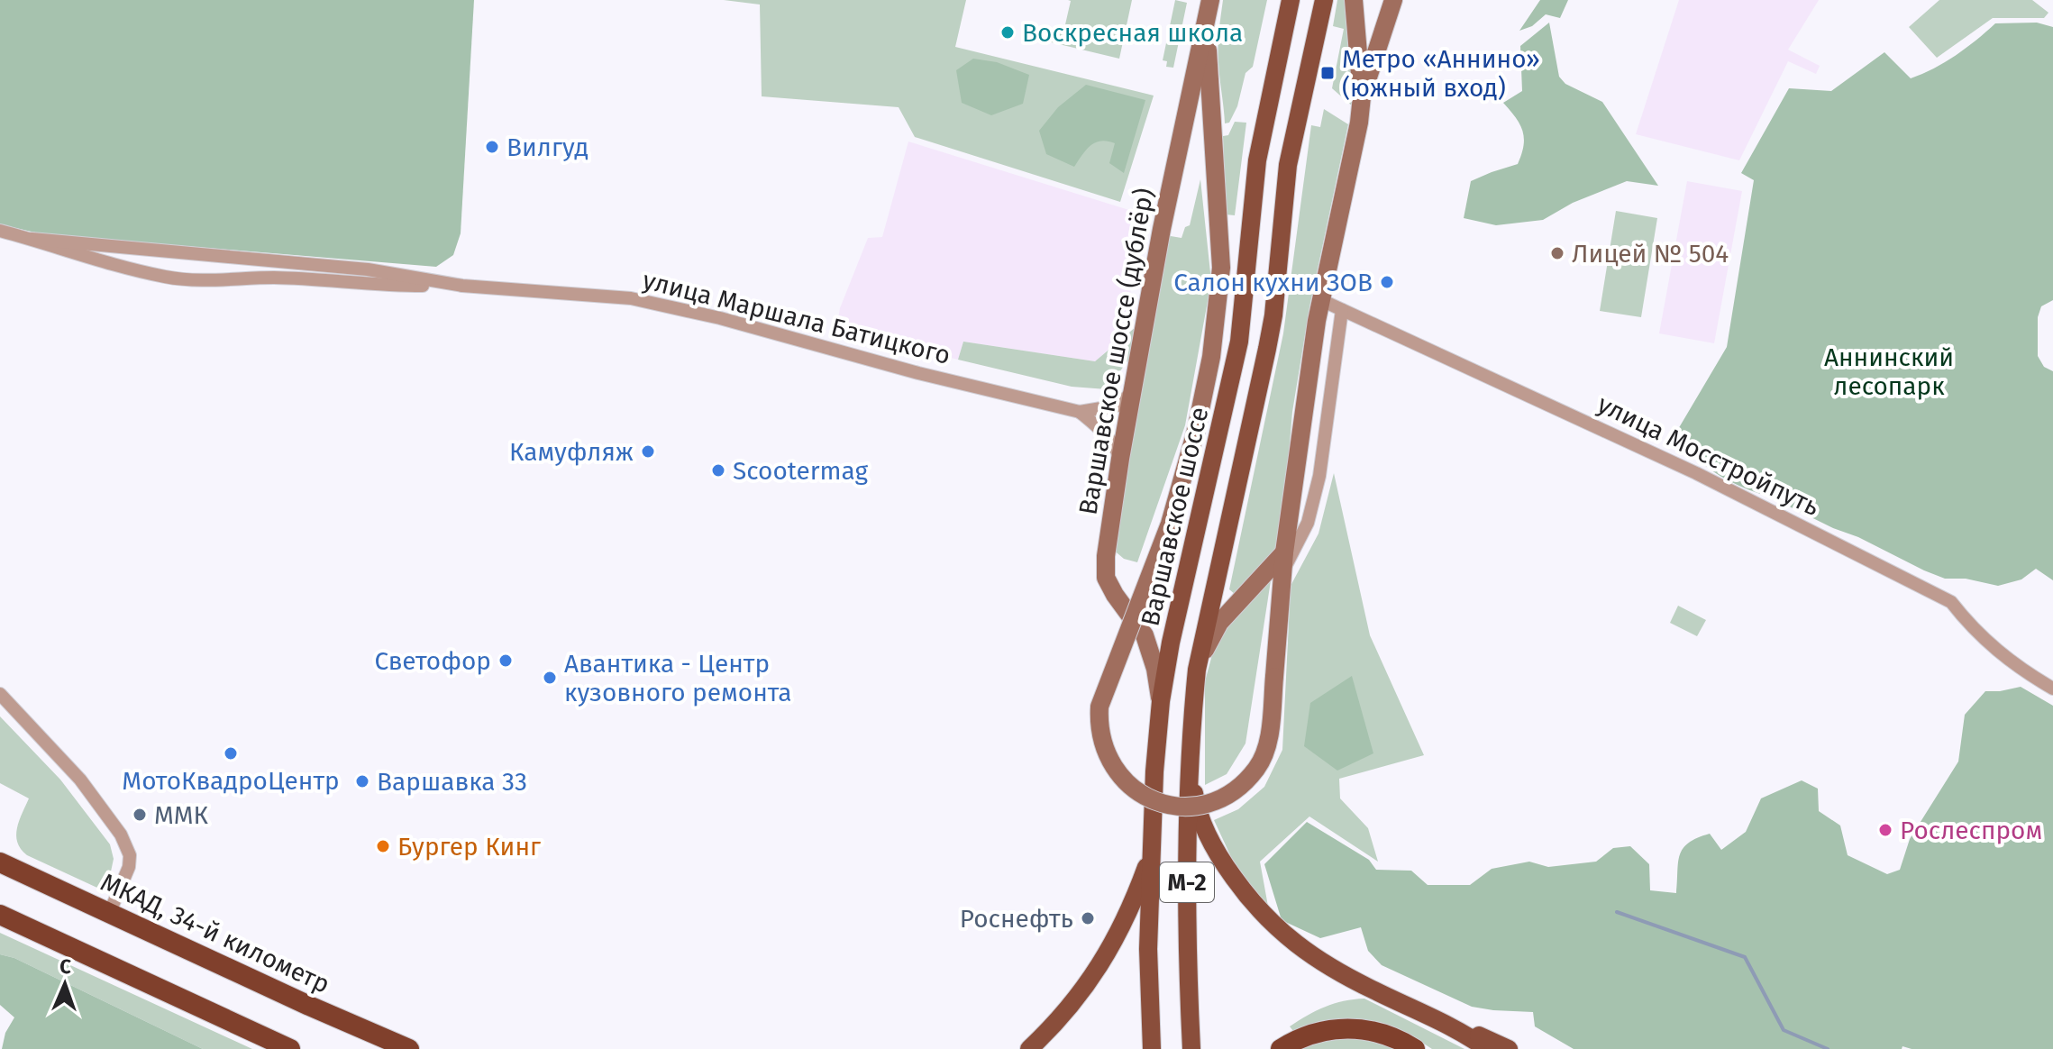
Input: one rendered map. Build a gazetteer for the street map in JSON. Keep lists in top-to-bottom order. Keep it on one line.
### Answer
{"streets":{"highway":["МКАД, 34-й километр"],"main road":["Варшавское шоссе (дублёр)","Варшавское шоссе","М-2"],"street":["улица Маршала Батицкого","улица Мосстройпуть"]},"crossings":[["улица Маршала Батицкого","Варшавское шоссе (дублёр)"],["Варшавское шоссе (дублёр)","Варшавское шоссе"]],"parks":["Аннинский лесопарк"],"places":{"other":["Воскресная школа","Вилгуд","Лицей № 504","Салон кухни ЗОВ","Камуфляж","Scootermag","Светофор","Авантика - Центр кузовного ремонта","МотоКвадроЦентр","Варшавка 33","ММК","Рослеспром","Бургер Кинг","Роснефть"],"transit":["Метро «Аннино» (южный вход)"]},"north":"top"}
